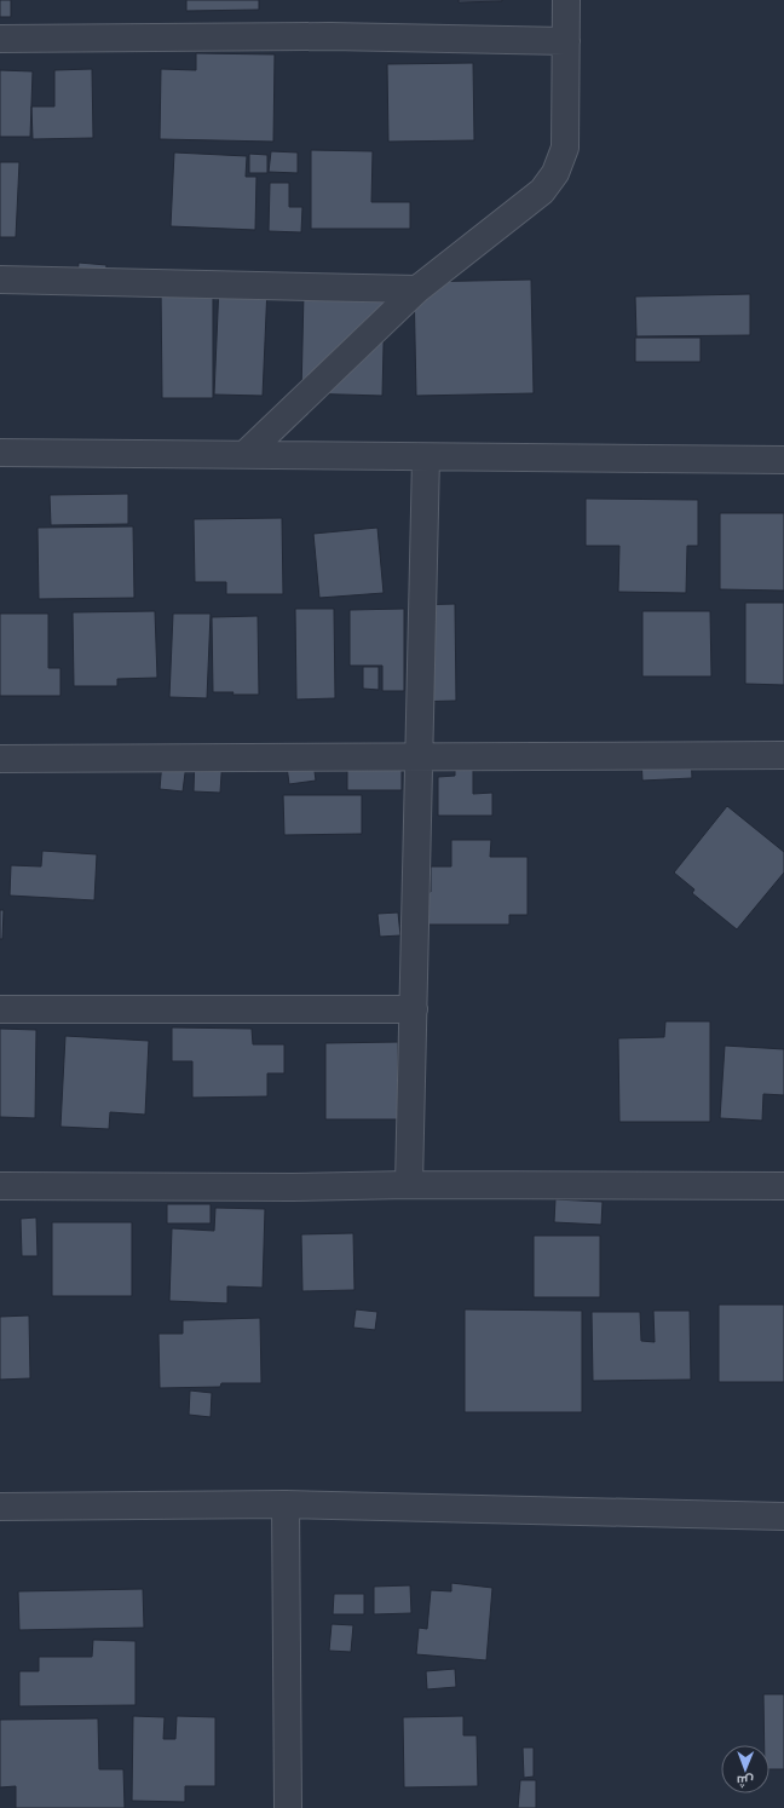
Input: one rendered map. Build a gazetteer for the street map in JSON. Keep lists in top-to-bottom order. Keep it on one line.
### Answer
{"north":"bottom"}
